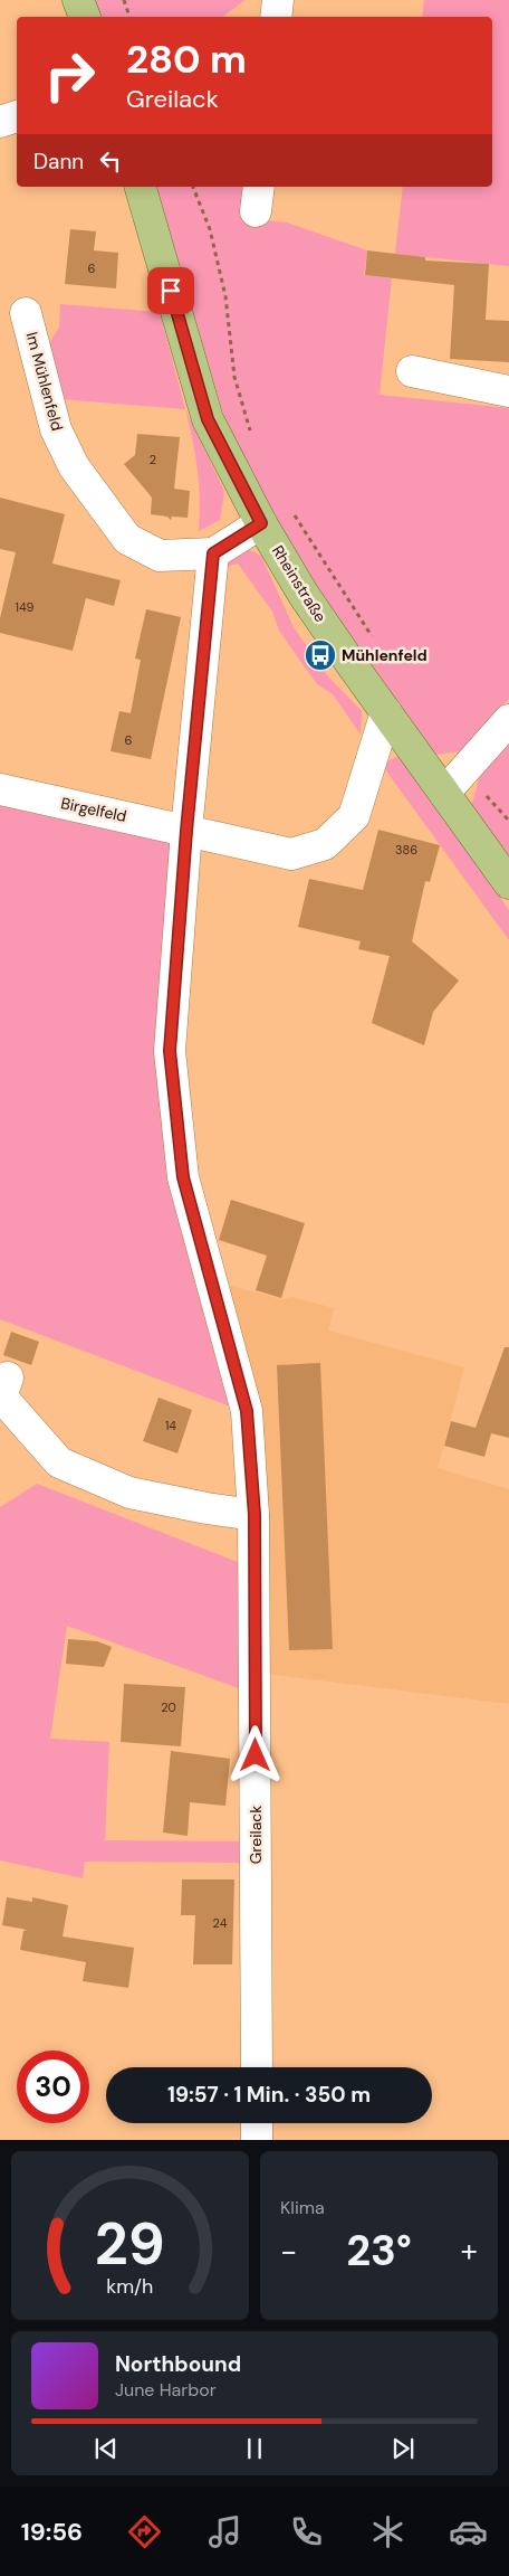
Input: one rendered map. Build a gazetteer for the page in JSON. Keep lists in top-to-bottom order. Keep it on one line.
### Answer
{"streets":{"main road":["Rheinstraße"],"street":["Im Mühlenfeld","Birgelfeld","Greilack"]},"crossings":[["Im Mühlenfeld","Greilack"],["Rheinstraße","Birgelfeld"],["Birgelfeld","Greilack"]],"places":{"bus stop":["Mühlenfeld"]},"house_numbers":["6","2","149","6","386","14","20","24"],"page":{"turn":["280 m","Greilack"],"then":"Dann","limit":"30","trip":"19:57 · 1 Min. · 350 m","tile":"Klima","heat":["−","23°","+"],"song":["Northbound","June Harbor"],"tabs":"19:56","gauge":["29","km/h"]}}
